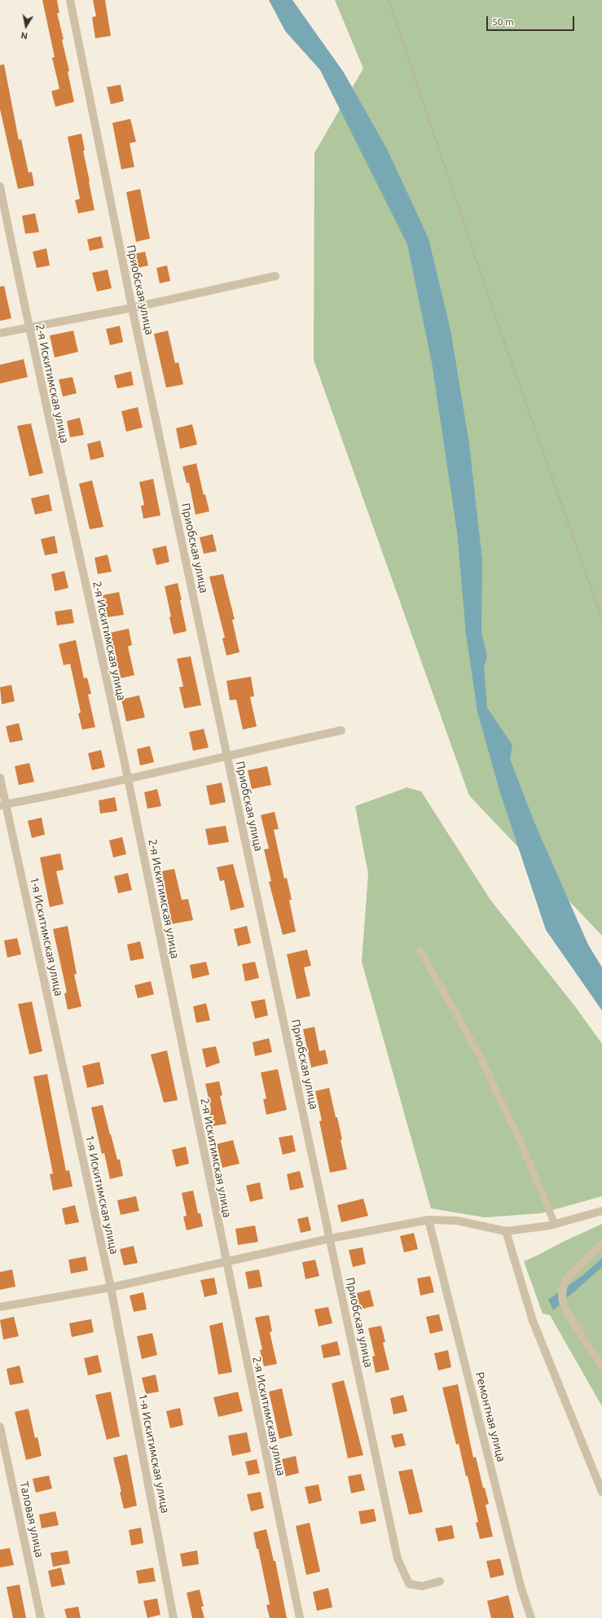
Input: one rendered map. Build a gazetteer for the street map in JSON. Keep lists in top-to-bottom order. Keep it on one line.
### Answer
{"streets":{"street":["Приобская улица","2-я Искитимская улица","1-я Искитимская улица","Ремонтная улица","Таловая улица"]},"scale_bar":"50 m","north":"bottom"}
